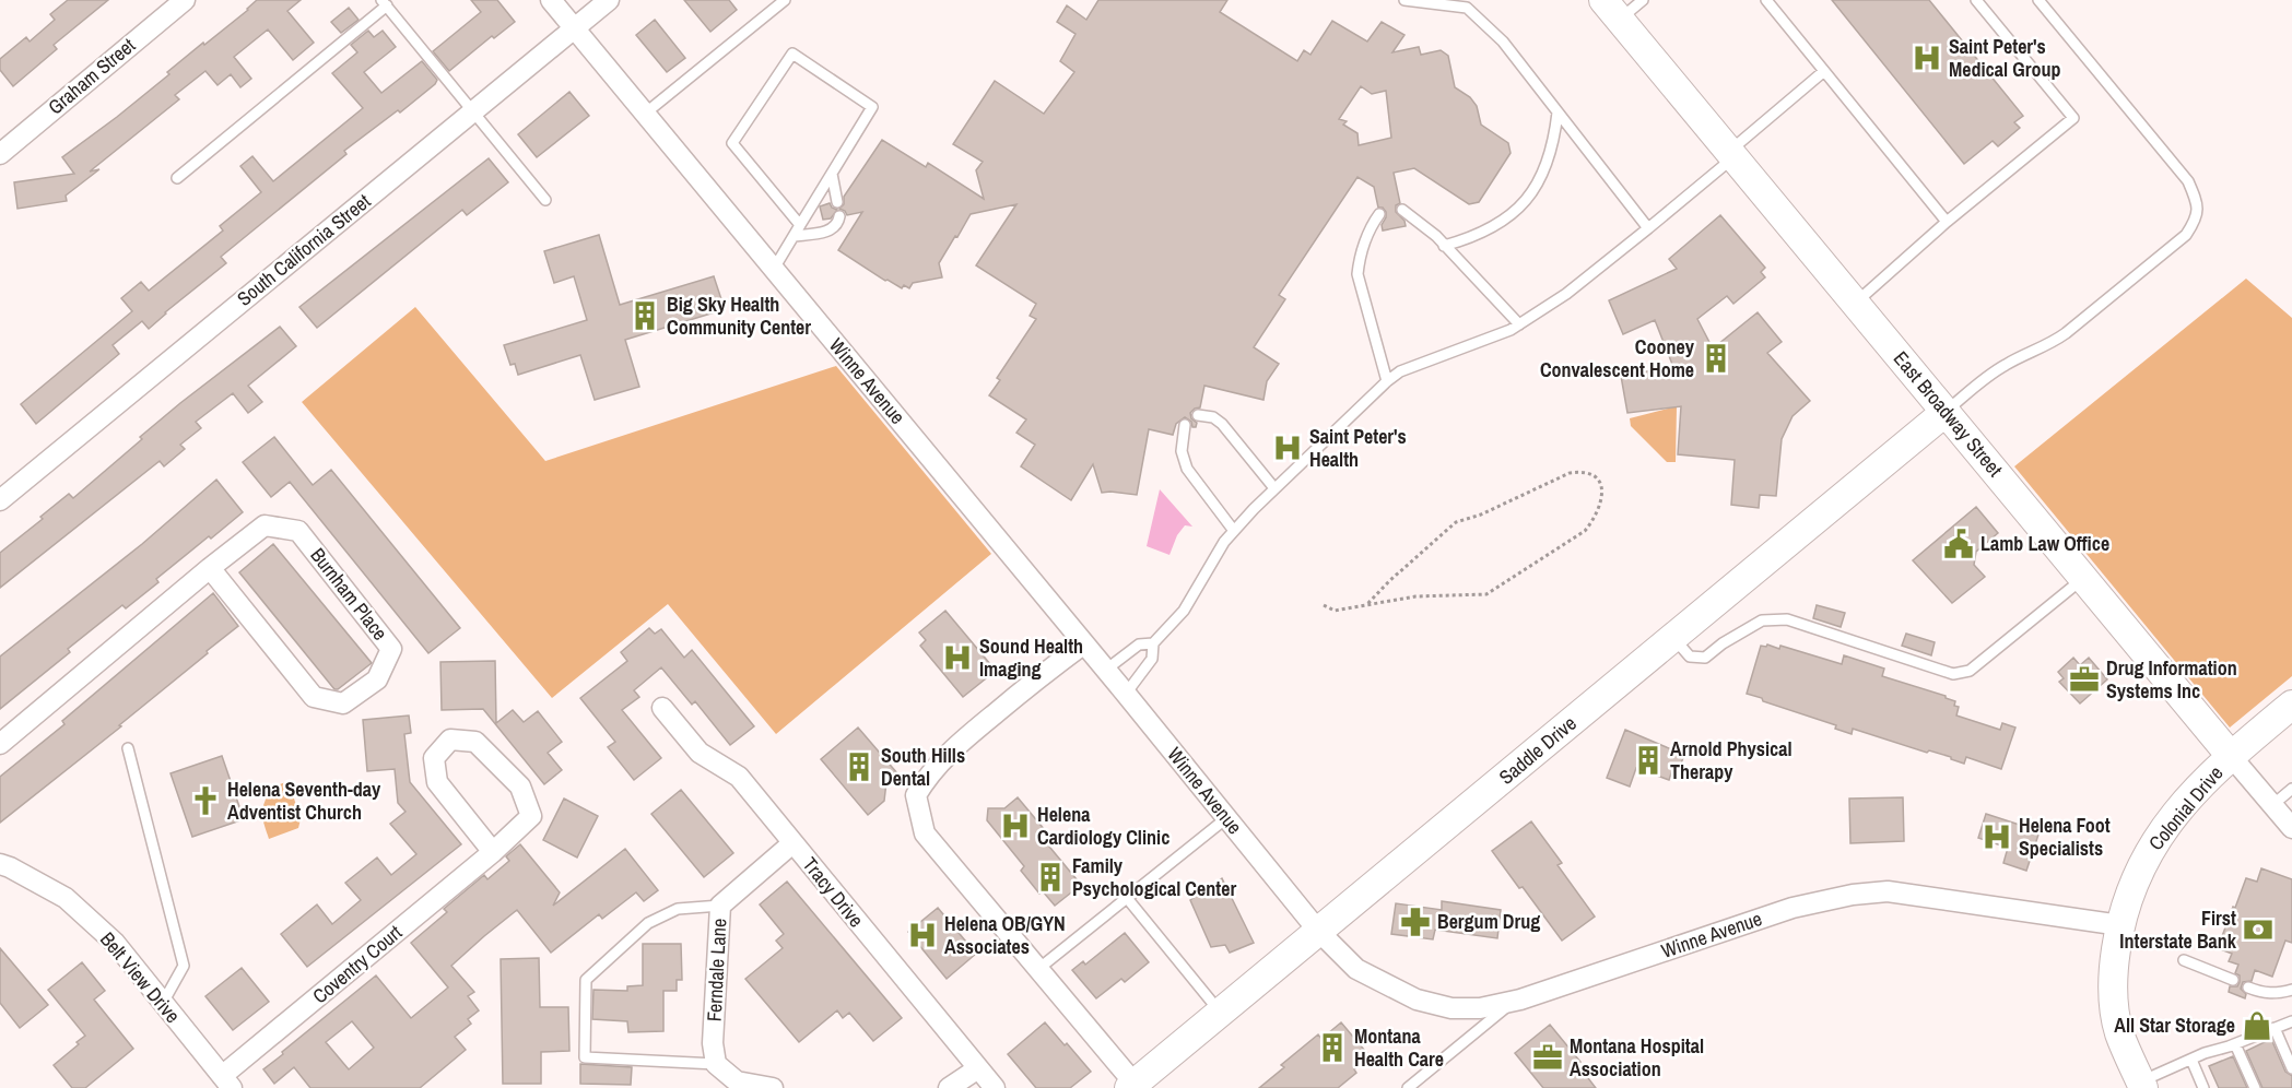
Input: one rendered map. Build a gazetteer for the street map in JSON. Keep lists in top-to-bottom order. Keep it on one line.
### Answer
{"streets":{"street":["Graham Street","South California Street","Winne Avenue","East Broadway Street","Burnham Place","Saddle Drive","Colonial Drive","Tracy Drive","Coventry Court","Ferndale Lane","Belt View Drive"]},"crossings":[["South California Street","Winne Avenue"],["Winne Avenue","Saddle Drive"],["Winne Avenue","Colonial Drive"],["East Broadway Street","Saddle Drive"],["East Broadway Street","Colonial Drive"],["Tracy Drive","Ferndale Lane"],["Coventry Court","Belt View Drive"]],"places":{"hospital":["Saint Peter's Medical Group","Saint Peter's Health","Sound Health Imaging","Helena Cardiology Clinic","Helena Foot Specialists","Helena OB/GYN Associates"],"building":["Big Sky Health Community Center","Cooney Convalescent Home","Arnold Physical Therapy","South Hills Dental","Family Psychological Center","Montana Health Care"],"public building":["Lamb Law Office"],"office":["Drug Information Systems Inc","Montana Hospital Association"],"church":["Helena Seventh-day Adventist Church"],"pharmacy":["Bergum Drug"],"bank":["First Interstate Bank"],"shop":["All Star Storage"]}}
